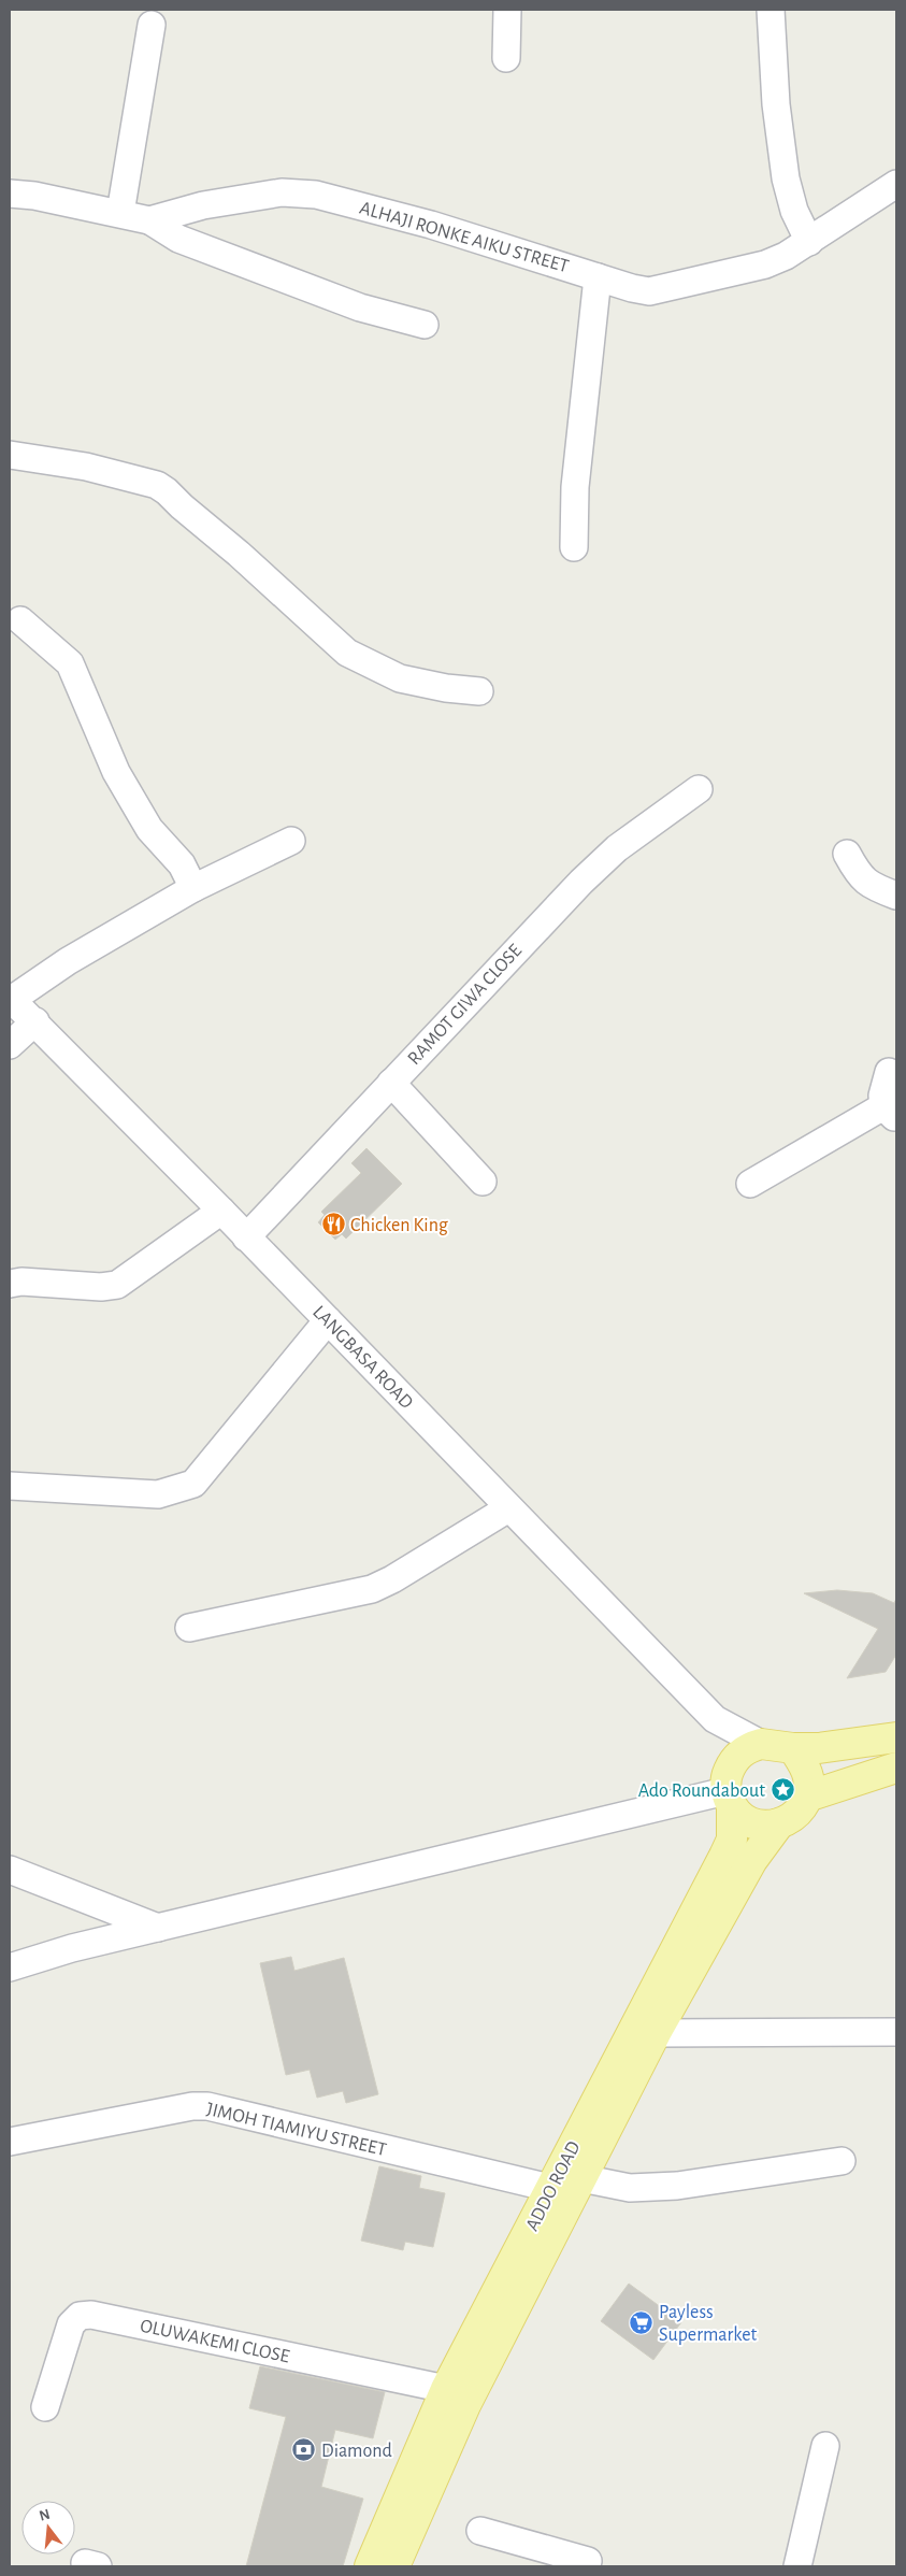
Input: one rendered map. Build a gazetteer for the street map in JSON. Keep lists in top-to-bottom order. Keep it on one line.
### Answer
{"streets":{"main road":["ADDO ROAD"],"street":["ALHAJI RONKE AIKU STREET","RAMOT GIWA CLOSE","LANGBASA ROAD","JIMOH TIAMIYU STREET","OLUWAKEMI CLOSE"]},"crossings":[["RAMOT GIWA CLOSE","LANGBASA ROAD"],["JIMOH TIAMIYU STREET","ADDO ROAD"],["ADDO ROAD","OLUWAKEMI CLOSE"]],"places":{"restaurant":["Chicken King"],"place":["Ado Roundabout"],"supermarket":["Payless Supermarket"],"bank":["Diamond"]},"north":"top"}
